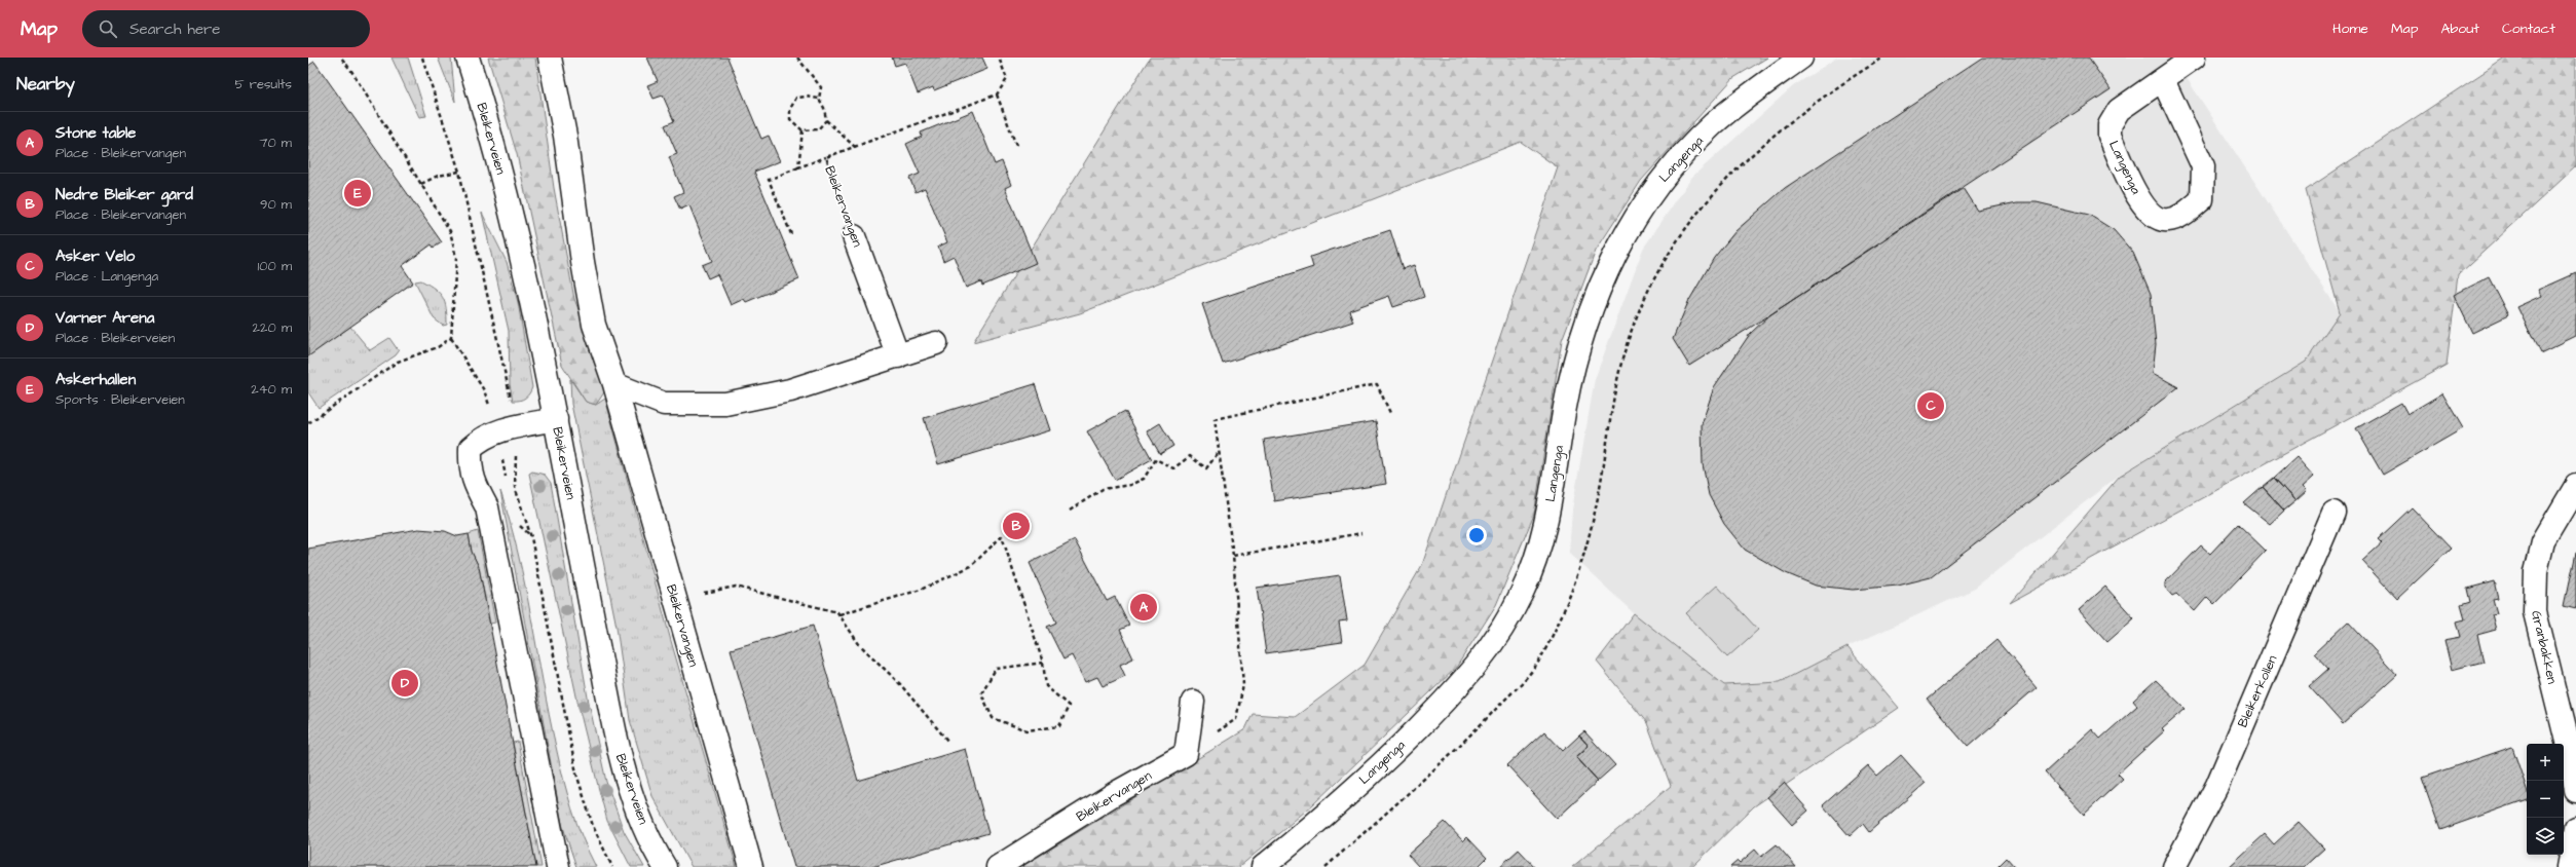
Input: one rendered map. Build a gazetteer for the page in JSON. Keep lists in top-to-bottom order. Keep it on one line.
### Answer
{"streets":{"street":["Bleikerveien","Langenga","Bleikervangen","Granbakken","Bleikerkollen"]},"page":{"header":"Map","search":"Search here","nav":["Home","Map","About","Contact"],"heading":["Nearby","5 results"],"list":[{"mark":"A","name":"Stone table","note":"Place · Bleikervangen","value":"70 m"},{"mark":"B","name":"Nedre Bleiker gård","note":"Place · Bleikervangen","value":"90 m"},{"mark":"C","name":"Asker Velo","note":"Place · Langenga","value":"100 m"},{"mark":"D","name":"Varner Arena","note":"Place · Bleikerveien","value":"220 m"},{"mark":"E","name":"Askerhallen","note":"Sports · Bleikerveien","value":"240 m"}],"pins":["E","C","B","A","D"],"map_buttons":["+","−"]}}
